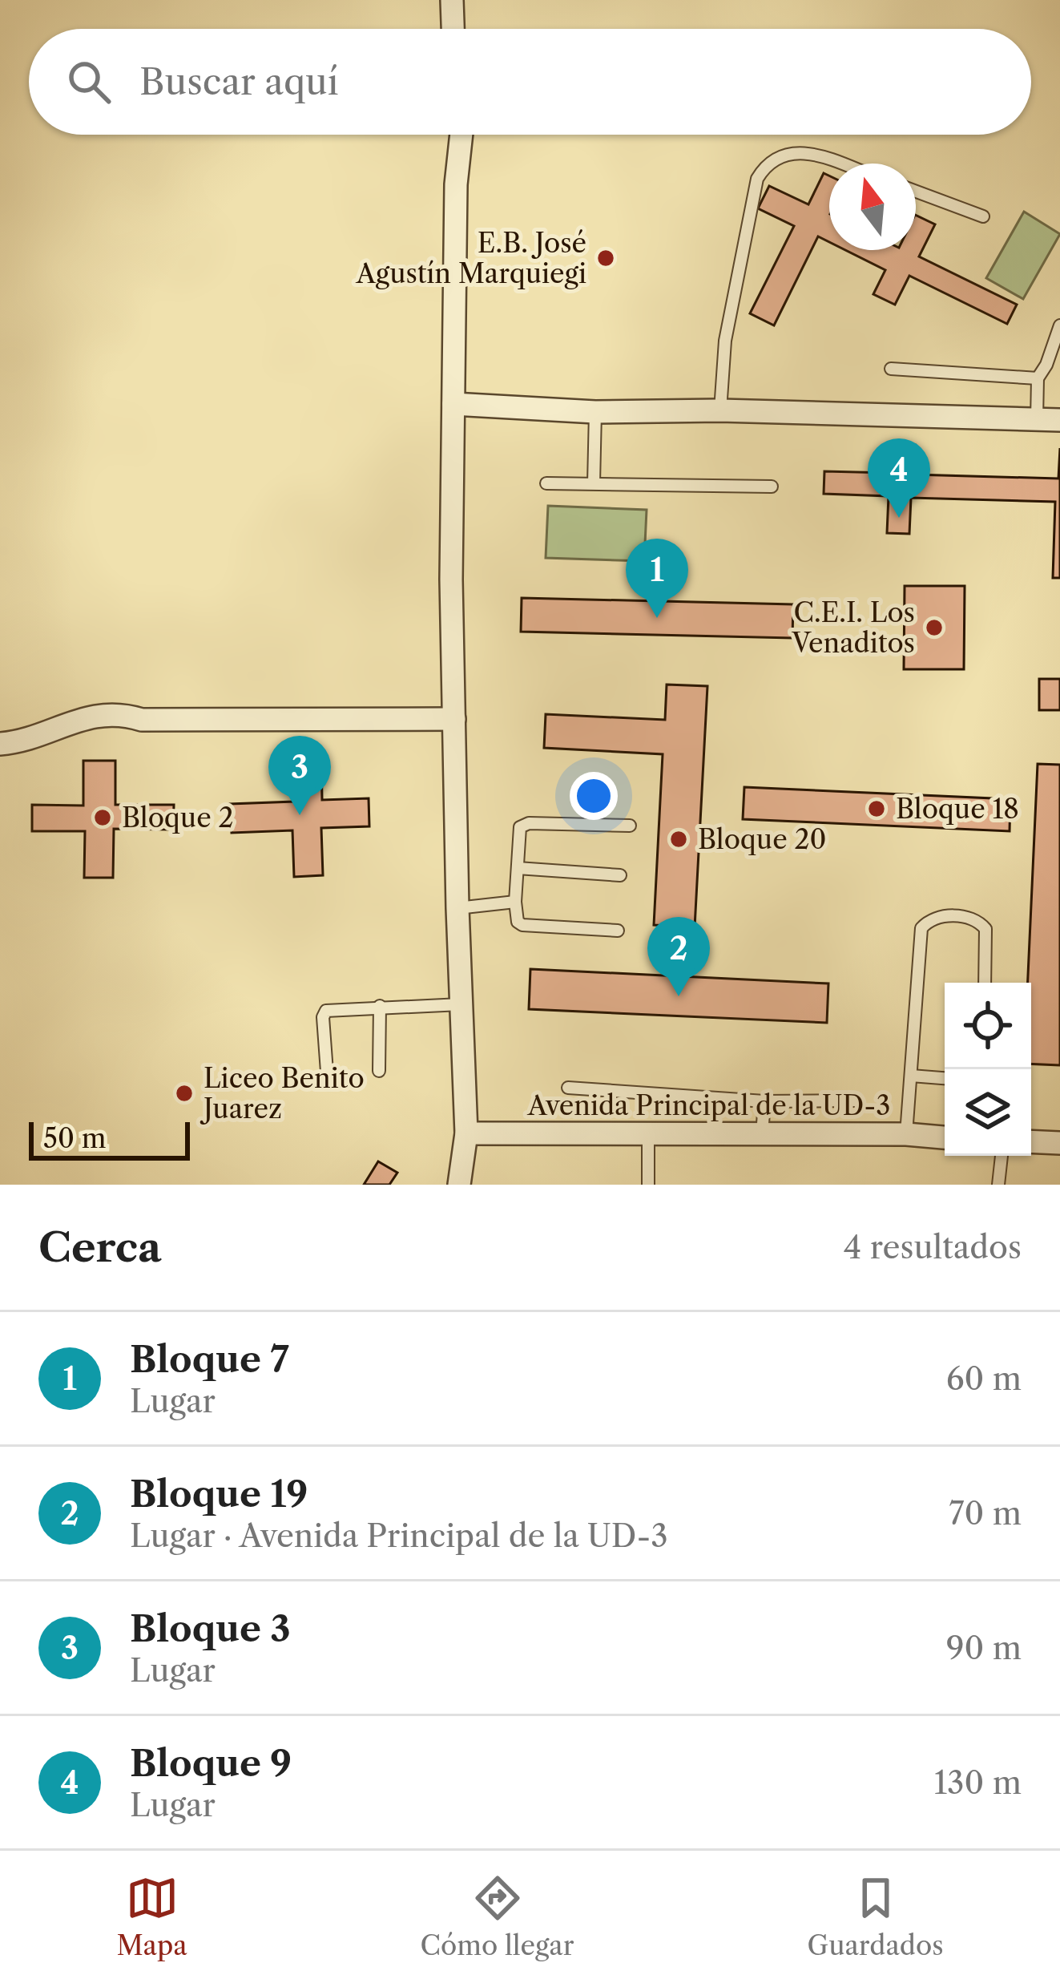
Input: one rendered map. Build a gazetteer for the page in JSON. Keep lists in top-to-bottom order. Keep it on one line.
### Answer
{"streets":{"street":["Avenida Principal de la UD-3"]},"places":["E.B. José Agustín Marquiegi","C.E.I. Los Venaditos","Bloque 18","Bloque 2","Bloque 20","Liceo Benito Juarez"],"scale_bar":"50 m","north":"top","page":{"search":"Buscar aquí","pins":["4","1","3","2"],"scale":"50 m","heading":["Cerca","4 resultados"],"list":[{"mark":"1","name":"Bloque 7","note":"Lugar","value":"60 m"},{"mark":"2","name":"Bloque 19","note":"Lugar · Avenida Principal de la UD-3","value":"70 m"},{"mark":"3","name":"Bloque 3","note":"Lugar","value":"90 m"},{"mark":"4","name":"Bloque 9","note":"Lugar","value":"130 m"}],"nav":["Mapa","Cómo llegar","Guardados"]}}
